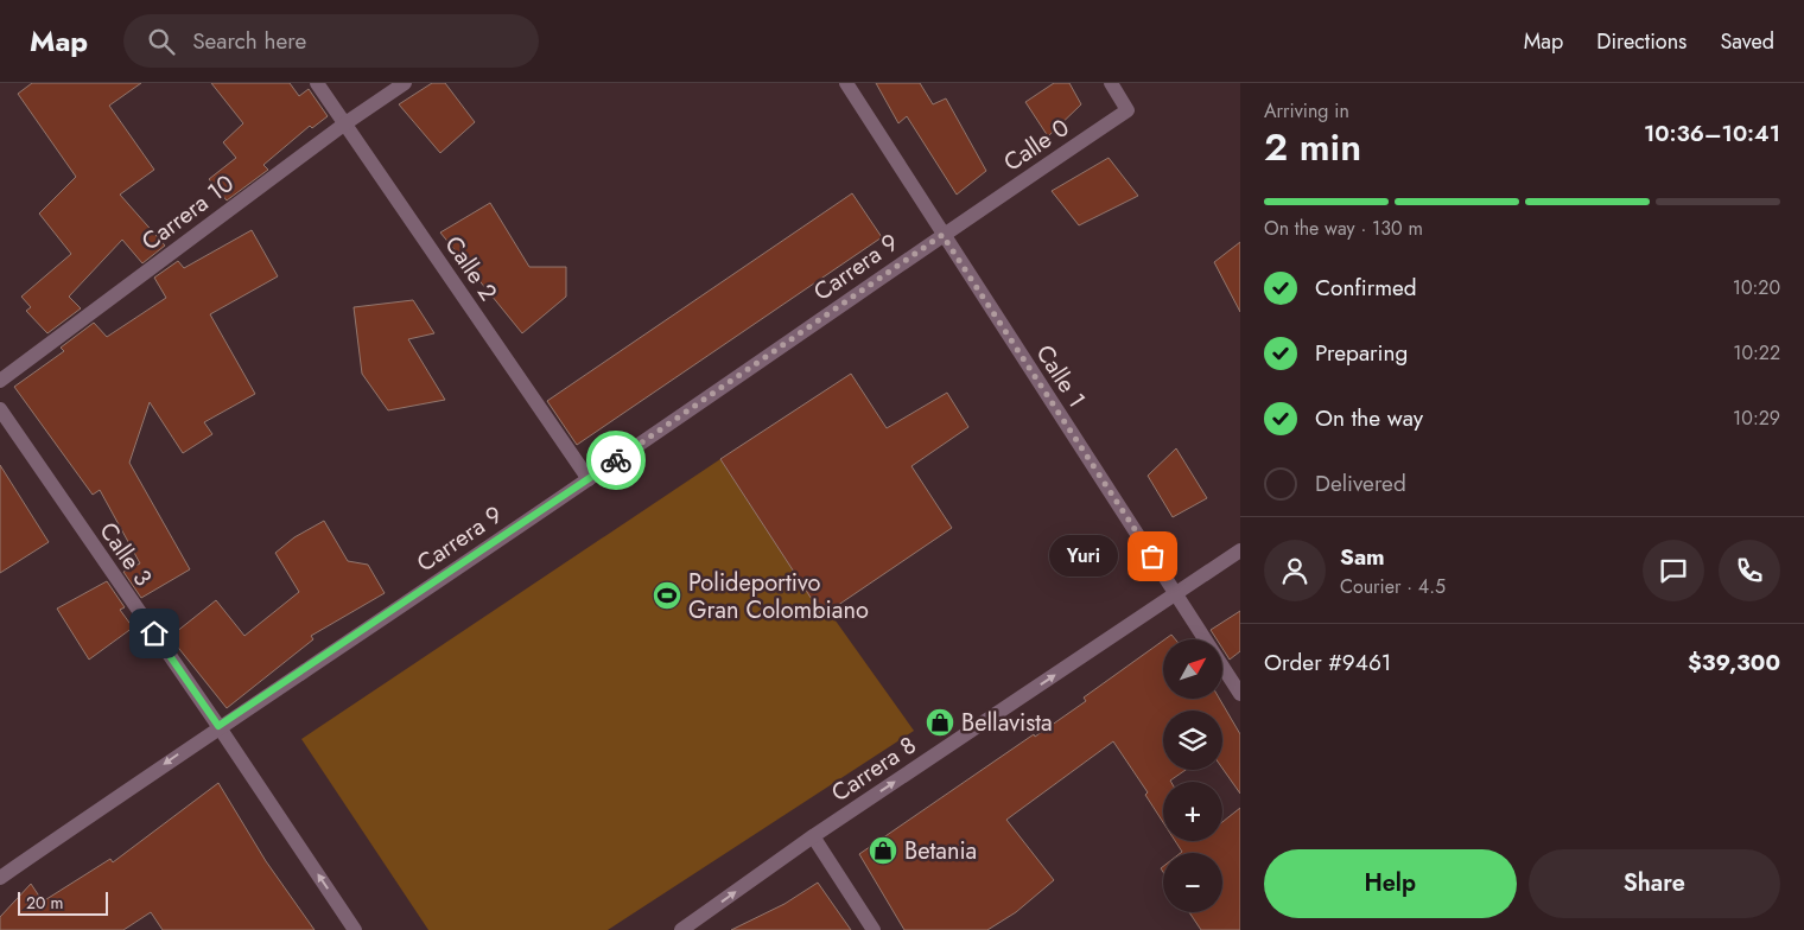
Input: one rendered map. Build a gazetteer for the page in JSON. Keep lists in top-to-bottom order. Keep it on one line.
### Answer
{"streets":{"street":["Calle 0","Carrera 10","Carrera 9","Calle 2","Calle 1","Calle 3","Carrera 8"]},"crossings":[["Calle 0","Carrera 9"],["Calle 0","Calle 1"],["Carrera 10","Calle 2"],["Carrera 9","Calle 2"],["Carrera 9","Calle 1"],["Carrera 9","Calle 3"],["Calle 1","Carrera 8"]],"one_way":["Calle 3","Carrera 8"],"places":{"other":["Yuri"],"sports":["Polideportivo Gran Colombiano"],"shop":["Bellavista","Betania"]},"scale_bar":"20 m","north":"top right","page":{"header":"Map","search":"Search here","nav":["Map","Directions","Saved"],"heading":["2 min","Arriving in","10:36–10:41"],"panel":["Sam","Courier · 4.5","Order #9461","$39,300"],"bar":"On the way · 130 m","list":[["Confirmed","10:20"],["Preparing","10:22"],["On the way","10:29"],"Delivered"],"bubble":"Yuri","map_buttons":["+","−"],"buttons":["Help","Share"],"scale":"20 m"}}
